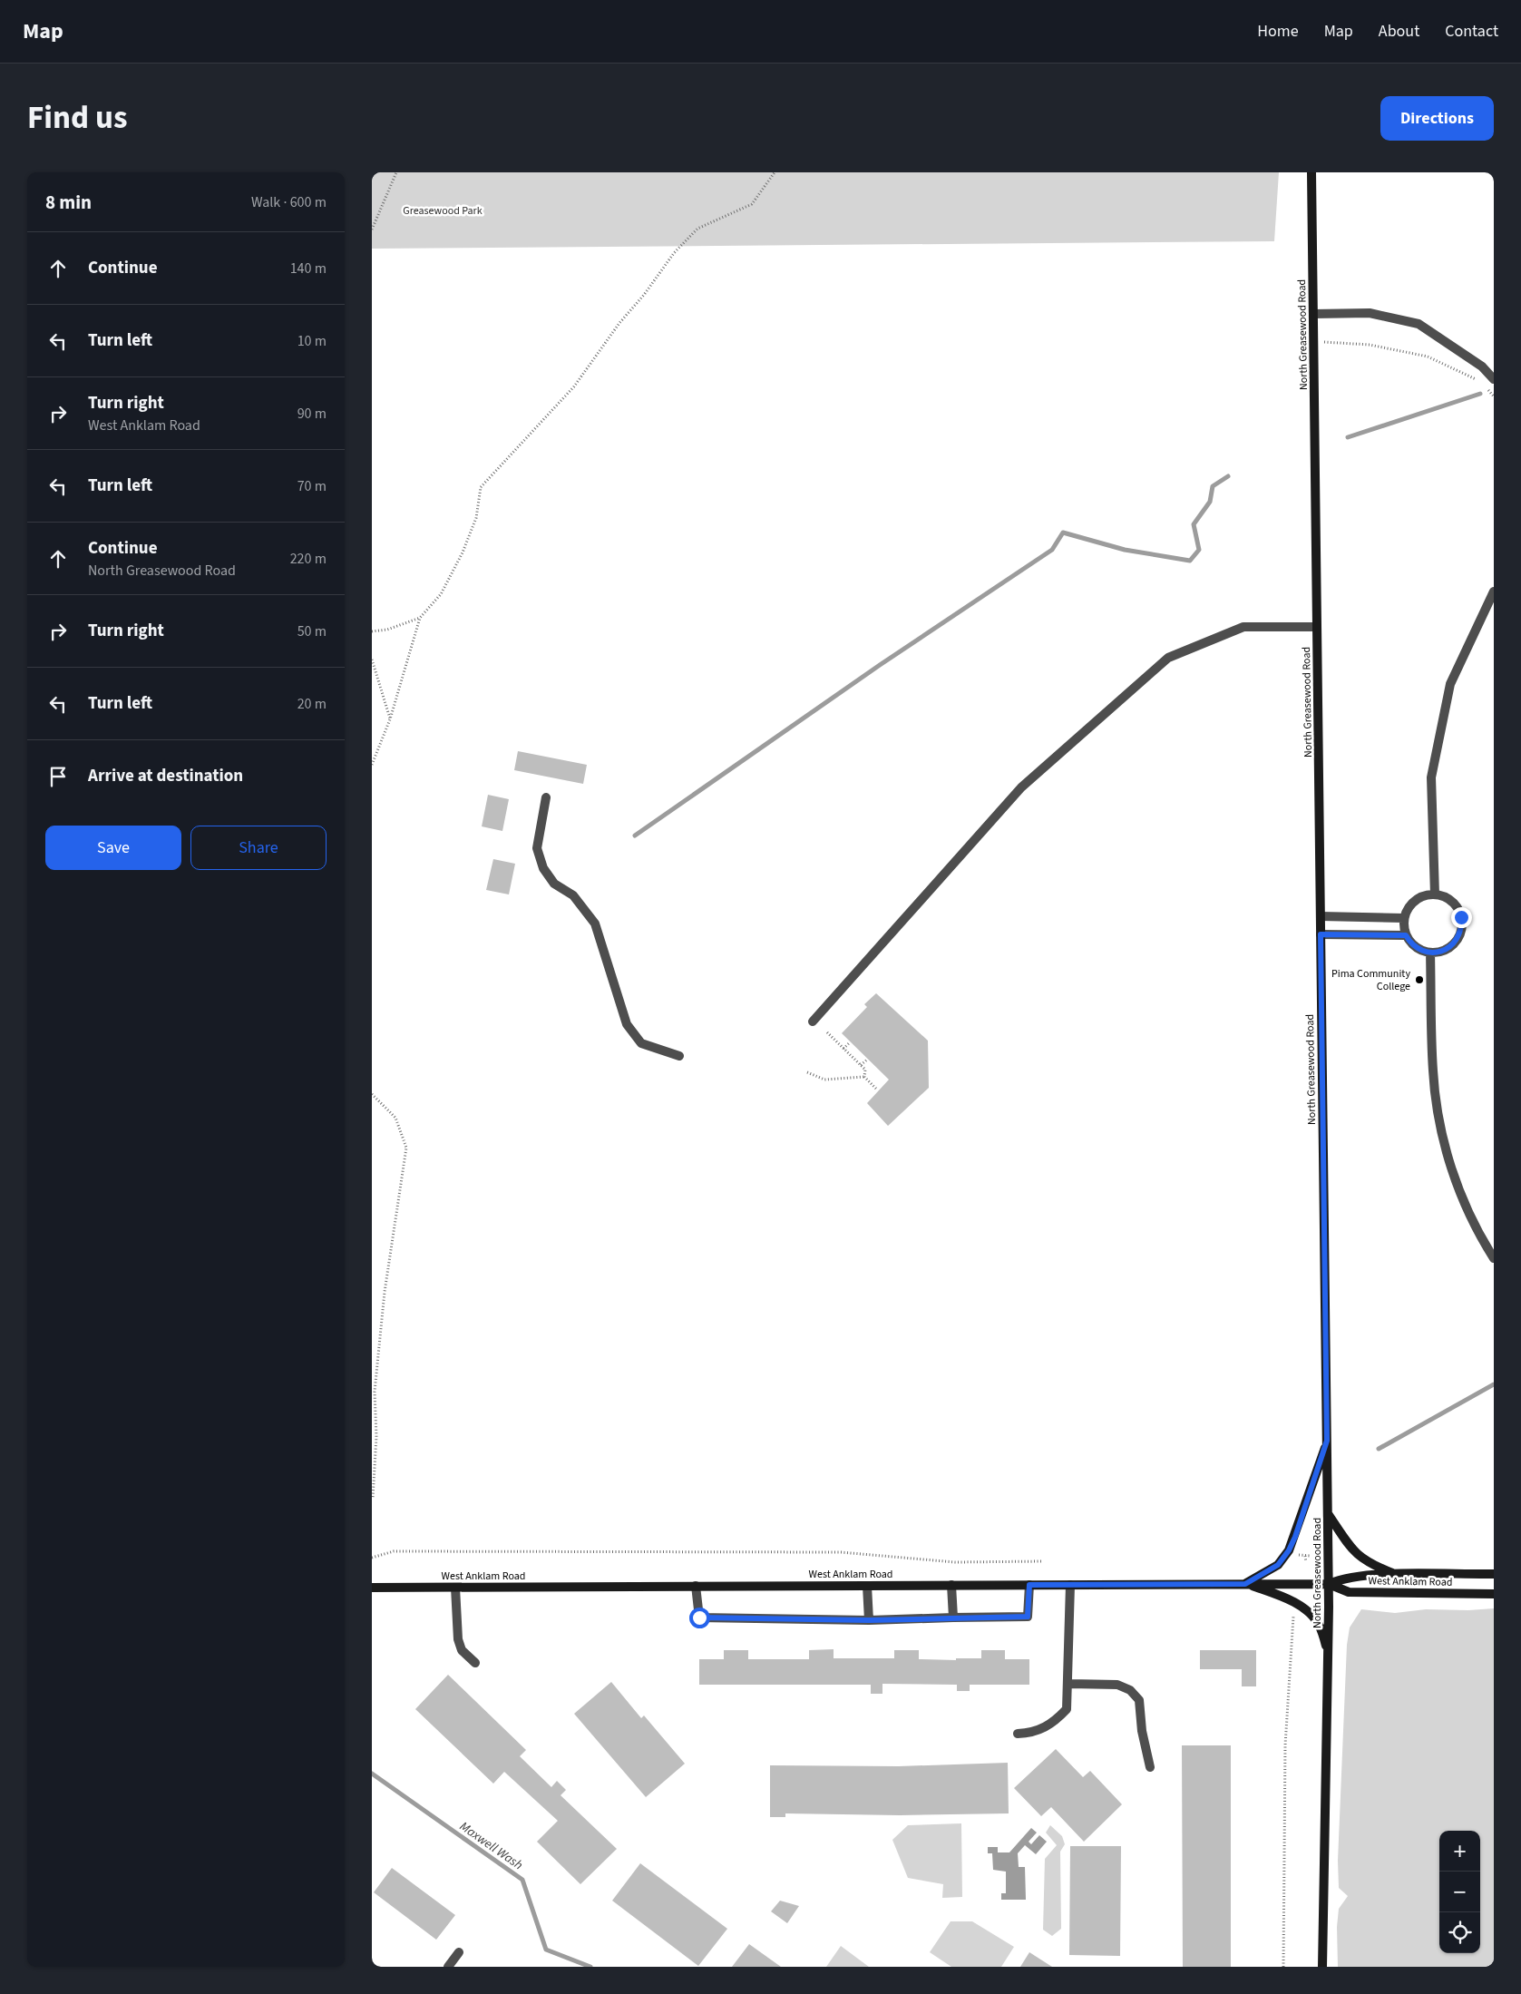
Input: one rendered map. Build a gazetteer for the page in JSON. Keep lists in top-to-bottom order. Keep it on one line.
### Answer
{"streets":{"main road":["North Greasewood Road","West Anklam Road"]},"crossings":[["North Greasewood Road","West Anklam Road"]],"water":["Maxwell Wash"],"parks":["Greasewood Park"],"places":["Pima Community College"],"page":{"header":"Map","nav":["Home","Map","About","Contact"],"title":"Find us","buttons":["Directions",["Save","Share"]],"heading":["8 min","Walk · 600 m"],"list":[["Continue","140 m"],["Turn left","10 m"],["Turn right","West Anklam Road","90 m"],["Turn left","70 m"],["Continue","North Greasewood Road","220 m"],["Turn right","50 m"],["Turn left","20 m"],"Arrive at destination"],"map_buttons":["+","−"]}}
